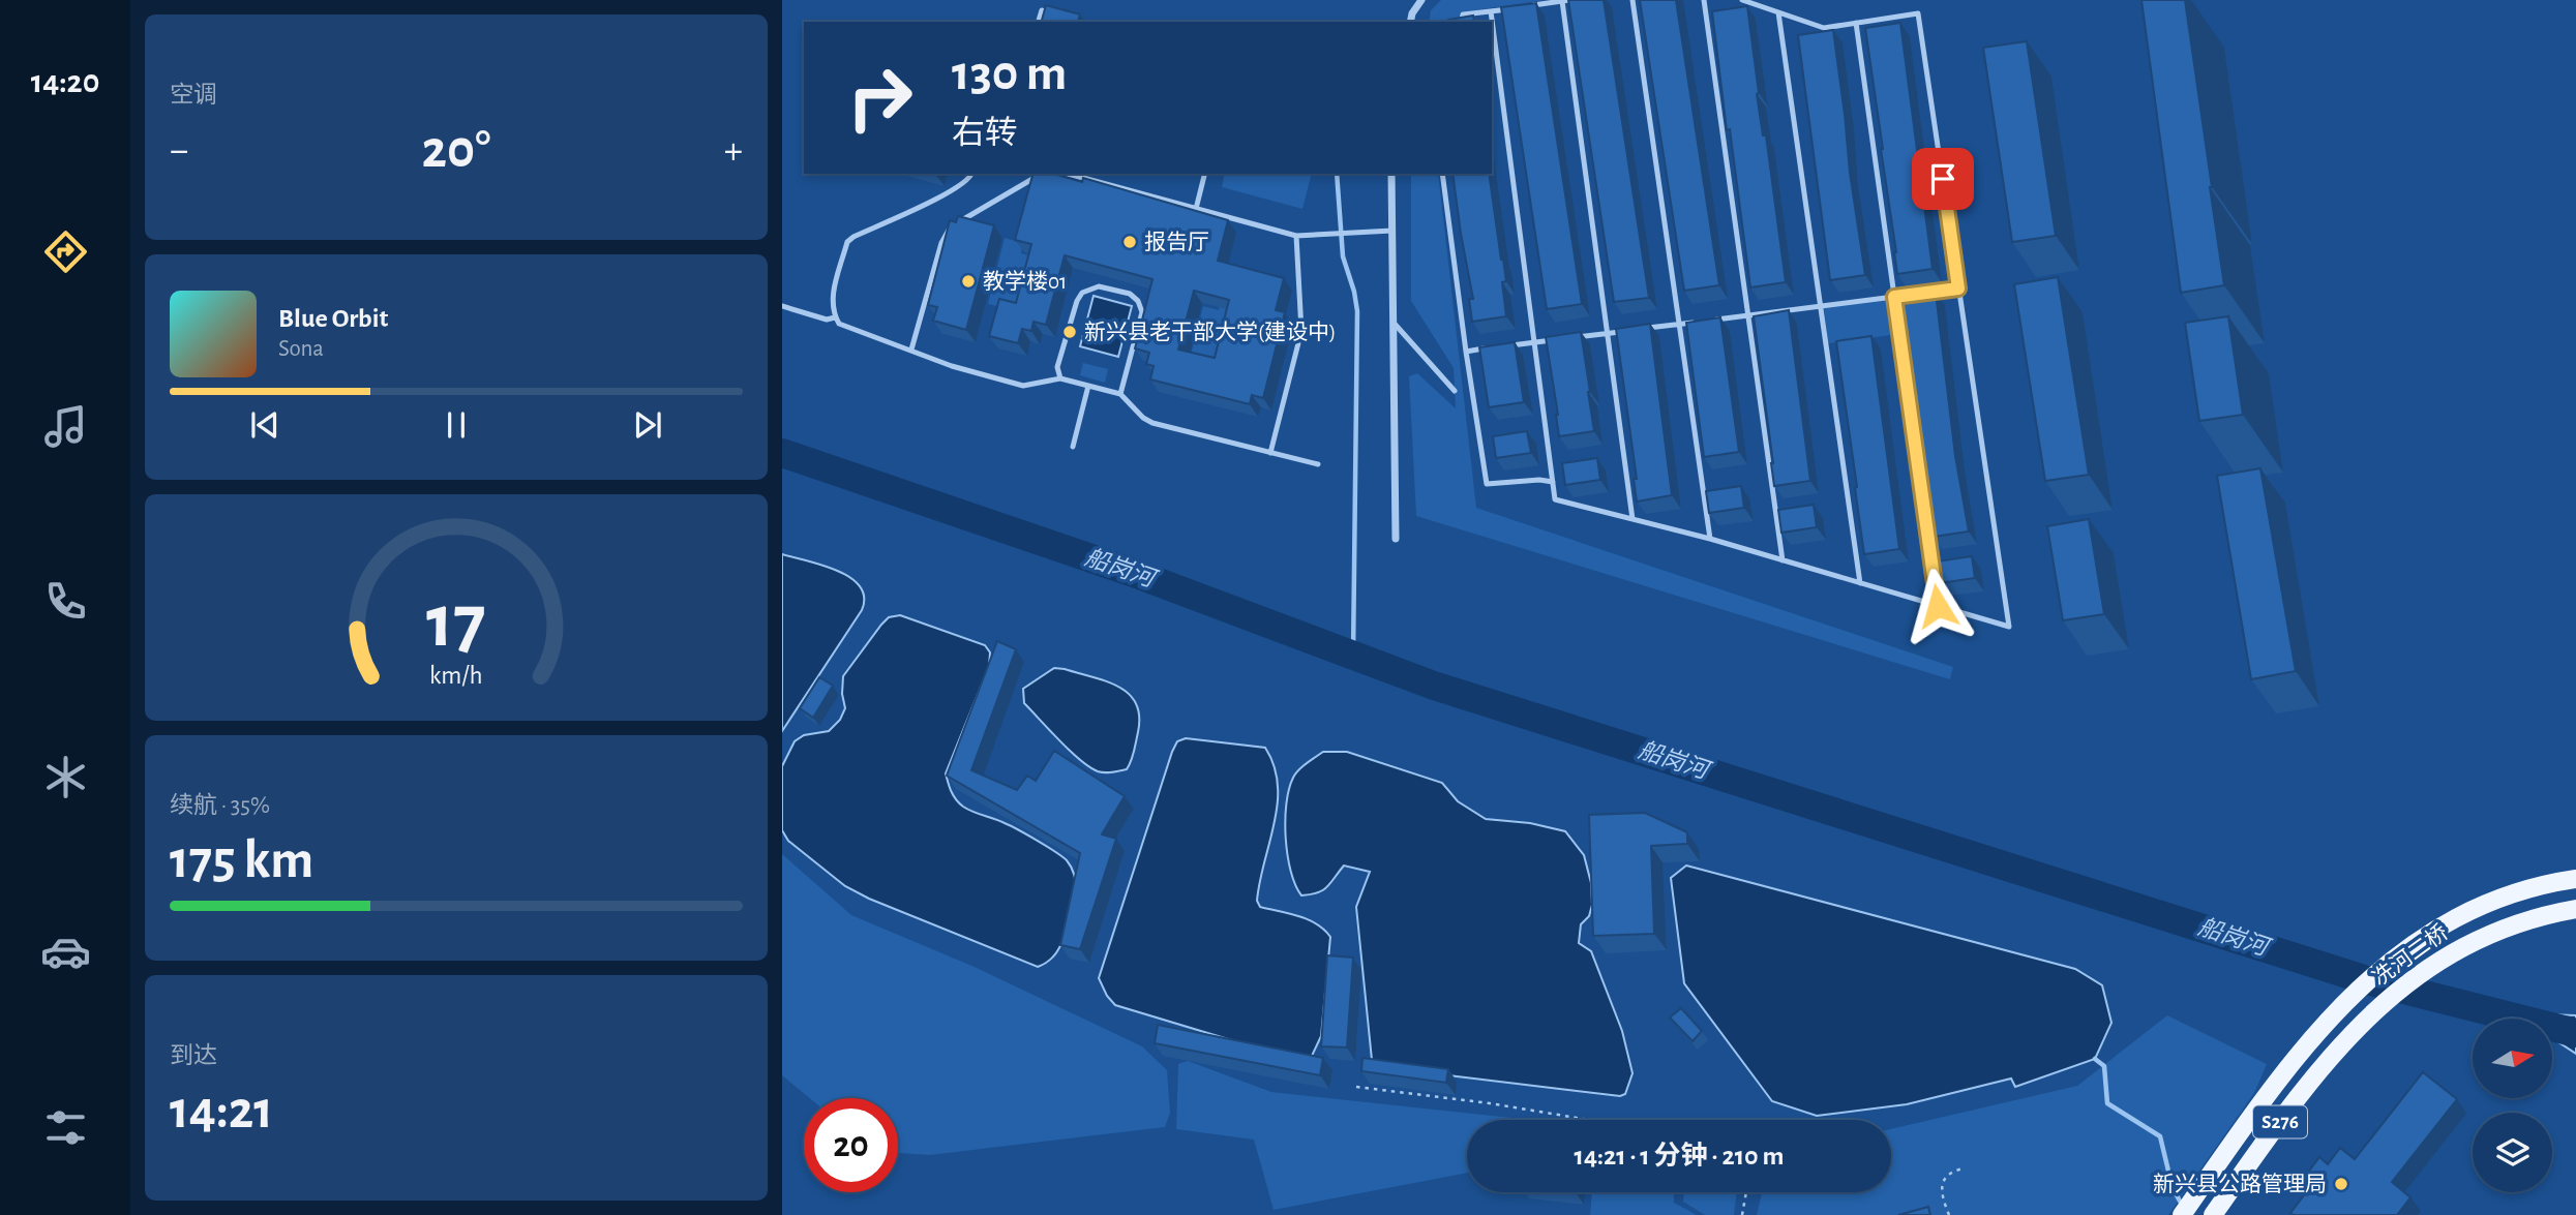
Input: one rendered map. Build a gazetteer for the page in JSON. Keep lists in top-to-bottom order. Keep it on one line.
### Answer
{"streets":{"main road":["冼河二桥","S276"]},"water":["船岗河"],"places":["报告厅","教学楼01","新兴县老干部大学(建设中)","新兴县公路管理局"],"north":"right","page":{"tabs":"14:20","tile":["空调",["续航 · 35%","175 km"],["到达","14:21"]],"turn":["130 m","右转"],"heat":["−","20°","+"],"song":["Blue Orbit","Sona"],"limit":"20","trip":"14:21 · 1 分钟 · 210 m","gauge":["17","km/h"]}}
